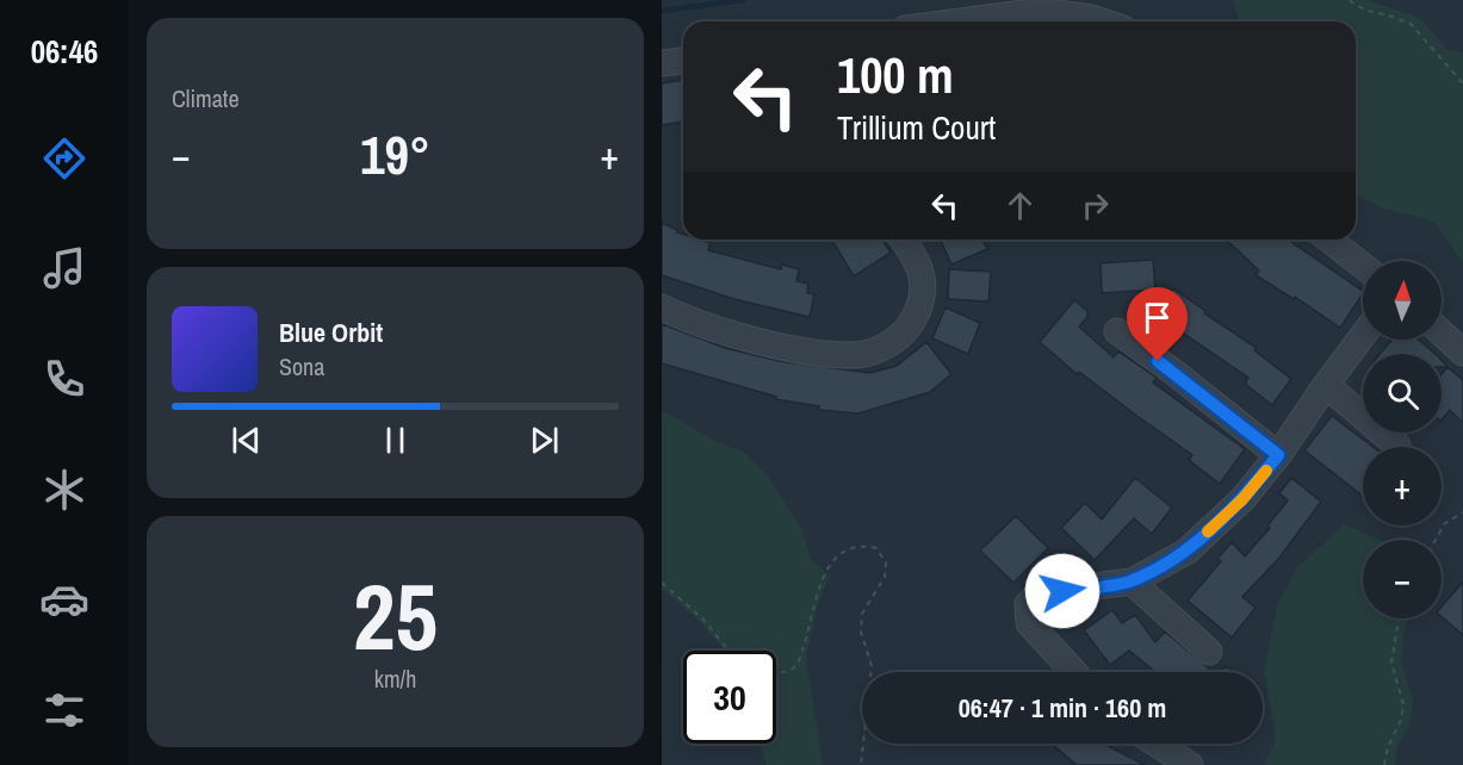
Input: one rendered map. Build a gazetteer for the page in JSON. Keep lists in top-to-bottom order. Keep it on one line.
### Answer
{"north":"top","page":{"tabs":"06:46","tile":["Climate",["25","km/h"]],"turn":["100 m","Trillium Court"],"heat":["−","19°","+"],"map_buttons":["+","−"],"song":["Blue Orbit","Sona"],"limit":"30","trip":"06:47 · 1 min · 160 m"}}
